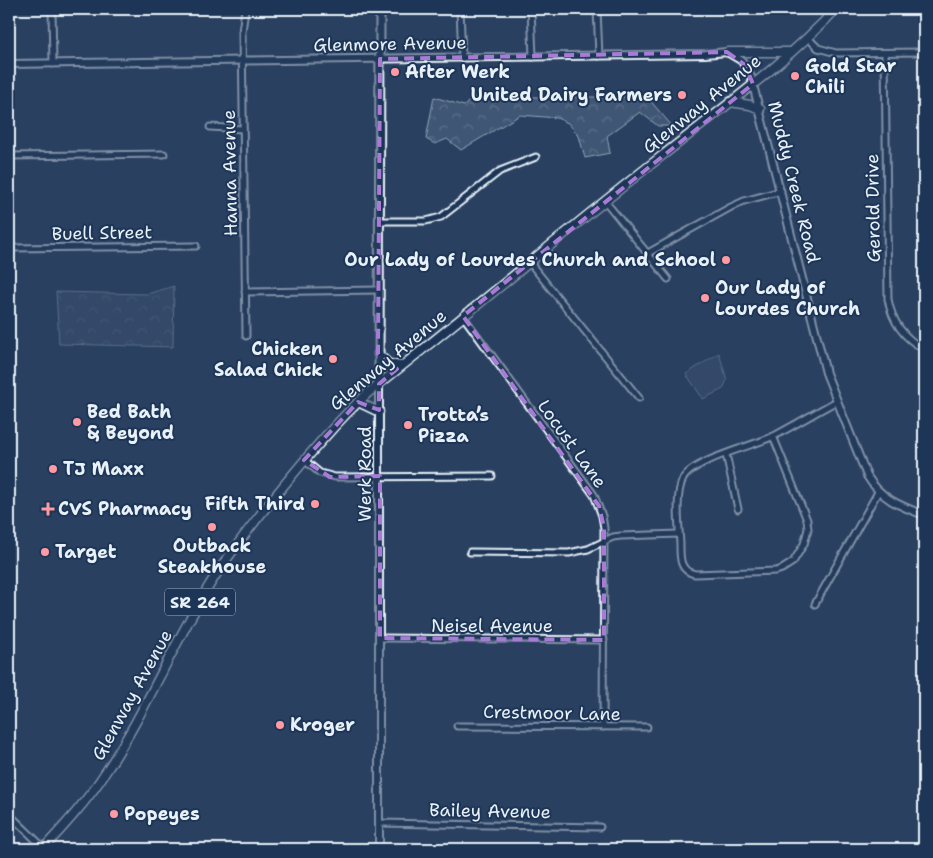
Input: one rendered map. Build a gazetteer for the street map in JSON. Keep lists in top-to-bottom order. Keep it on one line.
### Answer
{"streets":{"main road":["Glenway Avenue","Werk Road","SR 264"],"street":["Glenmore Avenue","Hanna Avenue","Muddy Creek Road","Gerold Drive","Buell Street","Locust Lane","Neisel Avenue","Crestmoor Lane","Bailey Avenue"]},"crossings":[["Glenmore Avenue","Hanna Avenue"],["Glenmore Avenue","Werk Road"],["Glenway Avenue","Muddy Creek Road"],["Glenway Avenue","Locust Lane"],["Glenway Avenue","Werk Road"],["Locust Lane","Neisel Avenue"],["Locust Lane","Crestmoor Lane"],["Werk Road","Neisel Avenue"],["Werk Road","Bailey Avenue"]],"places":{"other":["After Werk","Gold Star Chili","United Dairy Farmers","Our Lady of Lourdes Church and School","Our Lady of Lourdes Church","Chicken Salad Chick","Bed Bath & Beyond","Trotta’s Pizza","TJ Maxx","Fifth Third","Outback Steakhouse","Target","Kroger","Popeyes"],"health":["CVS Pharmacy"]}}
